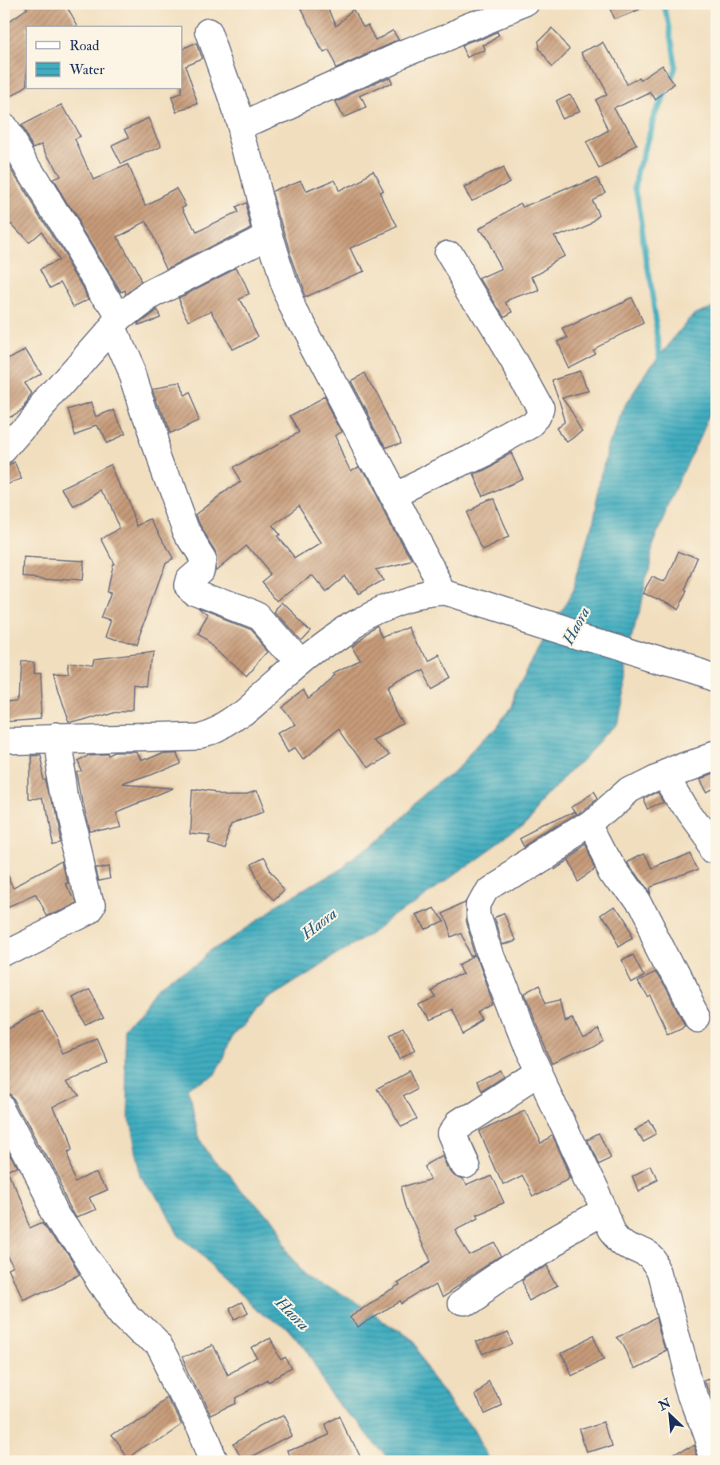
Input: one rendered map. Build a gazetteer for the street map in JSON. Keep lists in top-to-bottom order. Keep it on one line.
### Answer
{"water":["Haora"],"legend":["Road","Water"],"north":"top left"}
